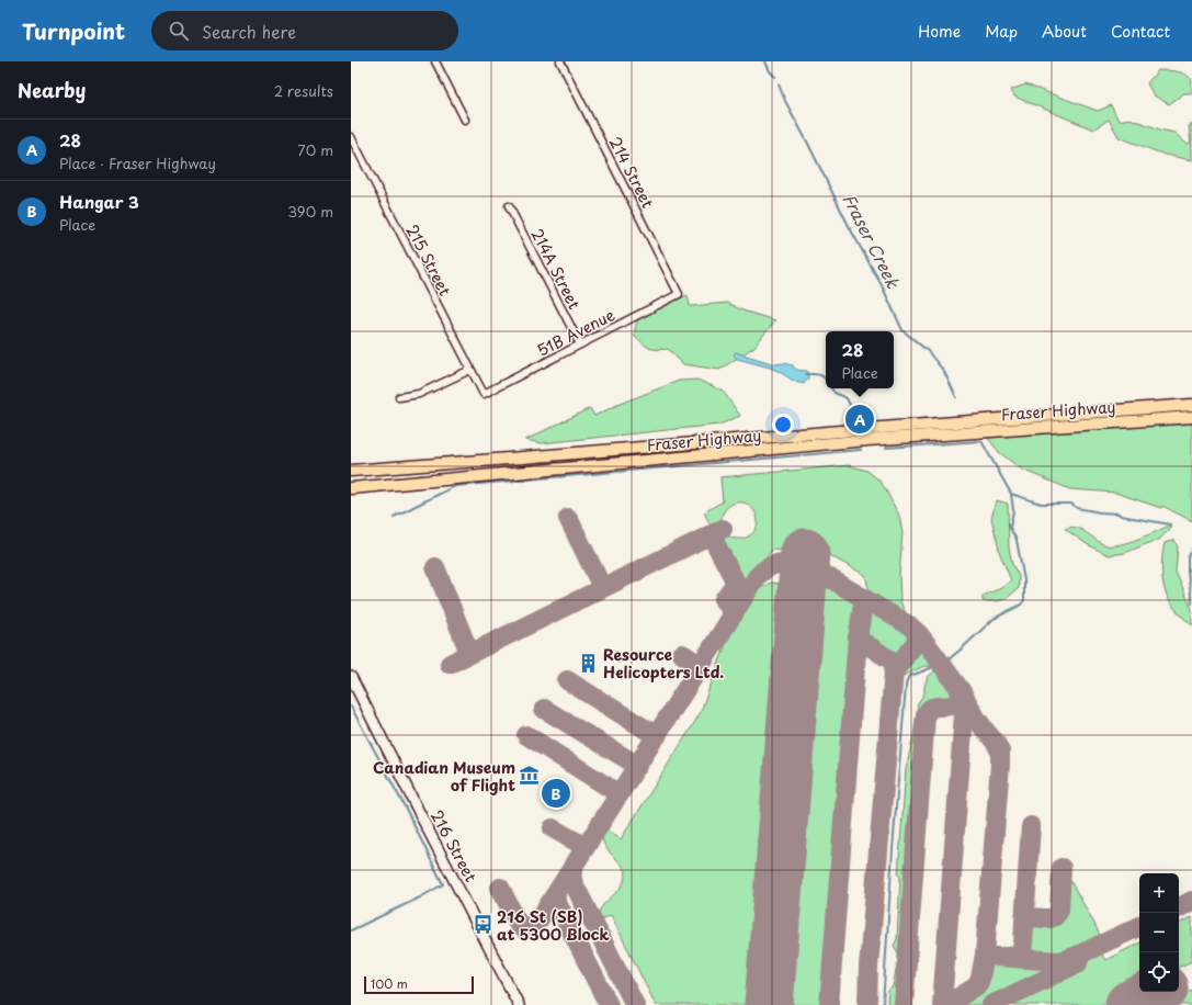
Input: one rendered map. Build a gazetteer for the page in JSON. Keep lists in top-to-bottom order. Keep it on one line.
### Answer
{"streets":{"main road":["Fraser Highway","216 Street"],"street":["214 Street","215 Street","214A Street","51B Avenue"]},"crossings":[["214 Street","51B Avenue"],["215 Street","51B Avenue"],["214A Street","51B Avenue"]],"water":["Fraser Creek"],"places":{"building":["Resource Helicopters Ltd."],"museum":["Canadian Museum of Flight"],"bus stop":["216 St (SB) at 5300 Block"]},"scale_bar":"100 m","page":{"header":"Turnpoint","search":"Search here","nav":["Home","Map","About","Contact"],"heading":["Nearby","2 results"],"list":[{"mark":"A","name":"28","note":"Place · Fraser Highway","value":"70 m"},{"mark":"B","name":"Hangar 3","note":"Place","value":"390 m"}],"popup":["28","Place"],"pins":["A","B"],"map_buttons":["+","−"],"scale":"100 m"}}
